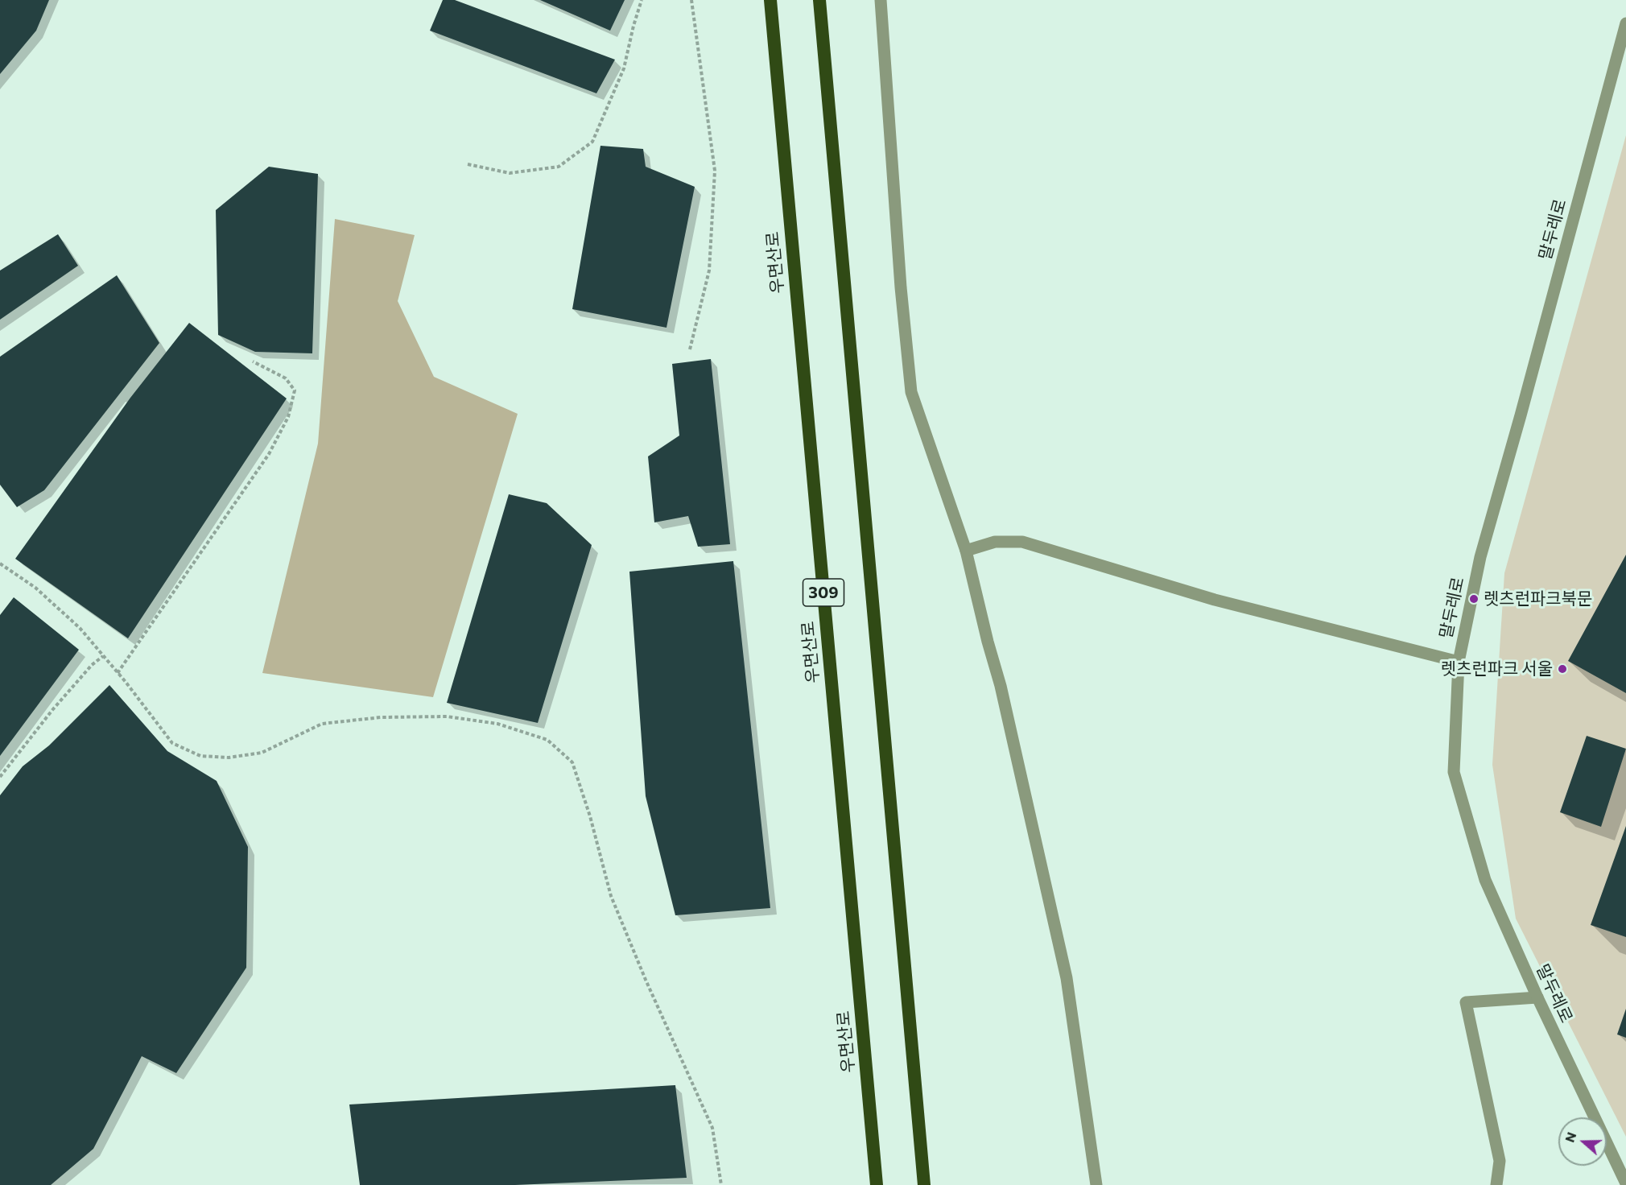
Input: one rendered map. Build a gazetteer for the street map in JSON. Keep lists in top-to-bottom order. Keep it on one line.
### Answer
{"streets":{"highway":["우면산로","309"],"street":["말두레로"]},"places":["렛츠런파크북문","렛츠런파크 서울"],"north":"left"}
